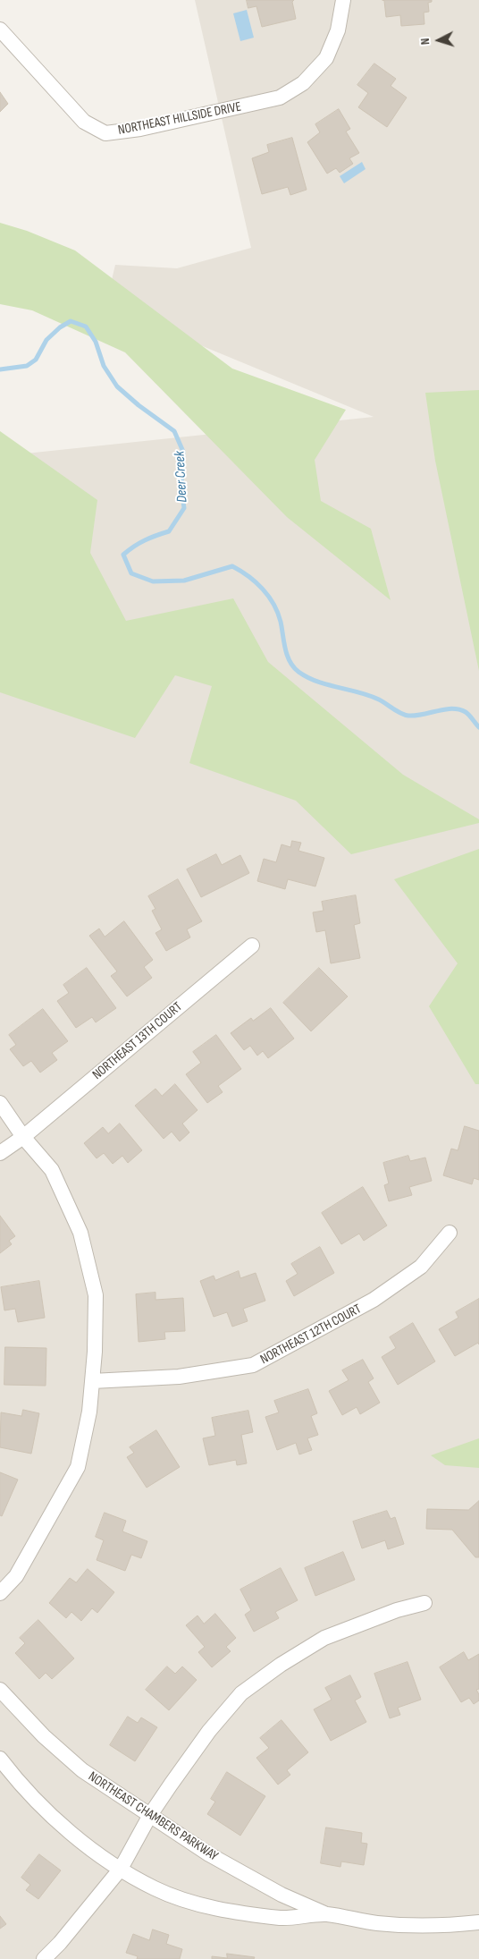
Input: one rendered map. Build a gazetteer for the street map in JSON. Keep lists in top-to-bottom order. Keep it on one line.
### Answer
{"streets":{"street":["NORTHEAST HILLSIDE DRIVE","NORTHEAST 13TH COURT","NORTHEAST 12TH COURT","NORTHEAST CHAMBERS PARKWAY"]},"water":["Deer Creek"],"north":"left"}
